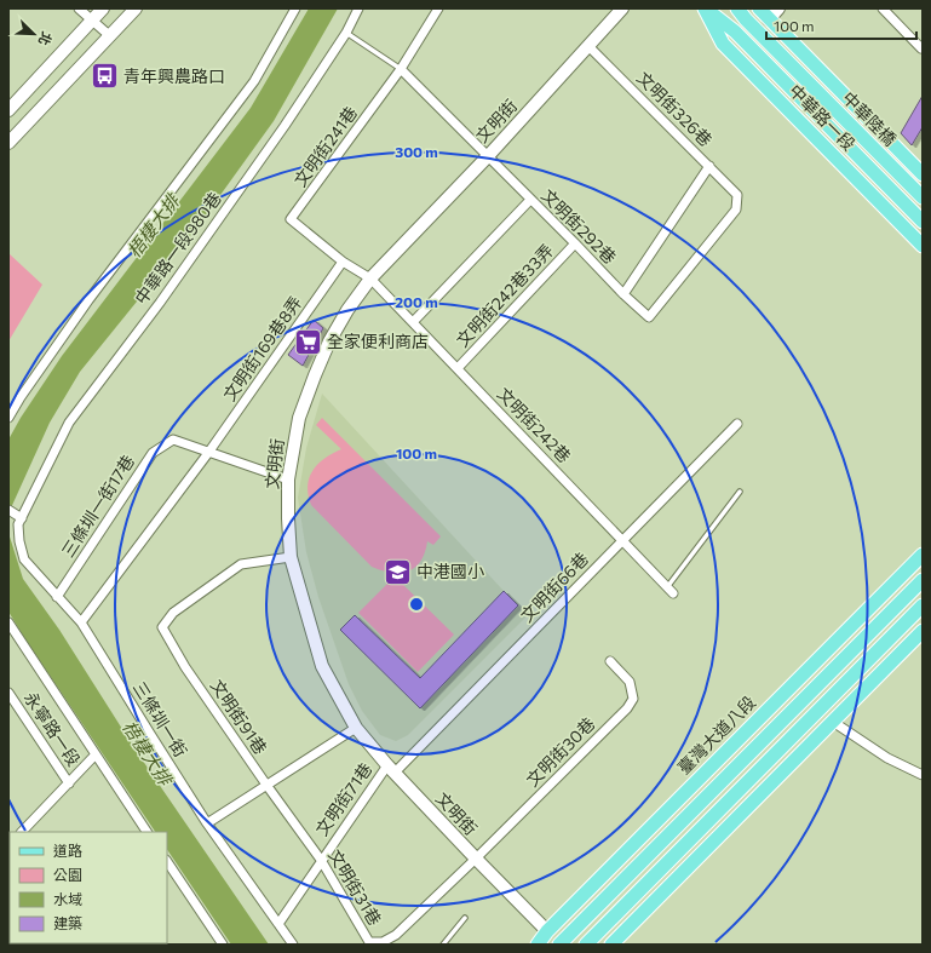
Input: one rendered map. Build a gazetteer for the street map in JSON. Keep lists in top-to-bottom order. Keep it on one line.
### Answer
{"streets":{"main road":["中華路一段","中華陸橋","臺灣大道八段"],"street":["文明街326巷","文明街","文明街241巷","文明街292巷","中華路一段980巷","文明街242巷33弄","文明街169巷8弄","文明街242巷","三條圳一街17巷","文明街66巷","文明街91巷","三條圳一街","永寧路一段","文明街30巷","文明街71巷","文明街31巷"]},"crossings":[["文明街326巷","文明街"],["文明街326巷","文明街292巷"],["中華路一段","中華陸橋"],["文明街","文明街241巷"],["文明街","文明街292巷"],["文明街","文明街242巷"],["文明街","文明街66巷"],["文明街","文明街91巷"],["文明街","臺灣大道八段"],["文明街","文明街30巷"],["文明街","文明街71巷"],["文明街","文明街31巷"],["文明街241巷","文明街292巷"],["文明街241巷","文明街169巷8弄"],["文明街241巷","文明街242巷"],["文明街292巷","文明街242巷33弄"],["中華路一段980巷","三條圳一街"],["文明街242巷33弄","文明街242巷"],["文明街169巷8弄","三條圳一街17巷"],["文明街169巷8弄","三條圳一街"],["文明街242巷","文明街66巷"],["三條圳一街17巷","三條圳一街"],["文明街66巷","文明街71巷"],["文明街91巷","文明街31巷"],["三條圳一街","文明街71巷"],["文明街30巷","文明街31巷"],["文明街71巷","文明街31巷"]],"water":["梧棲大排"],"places":{"bus stop":["青年興農路口"],"supermarket":["全家便利商店"],"school or university":["中港國小"]},"legend":["道路","公園","水域","建築"],"scale_bar":"100 m","north":"bottom right","rings":["300 m","200 m","100 m"]}
